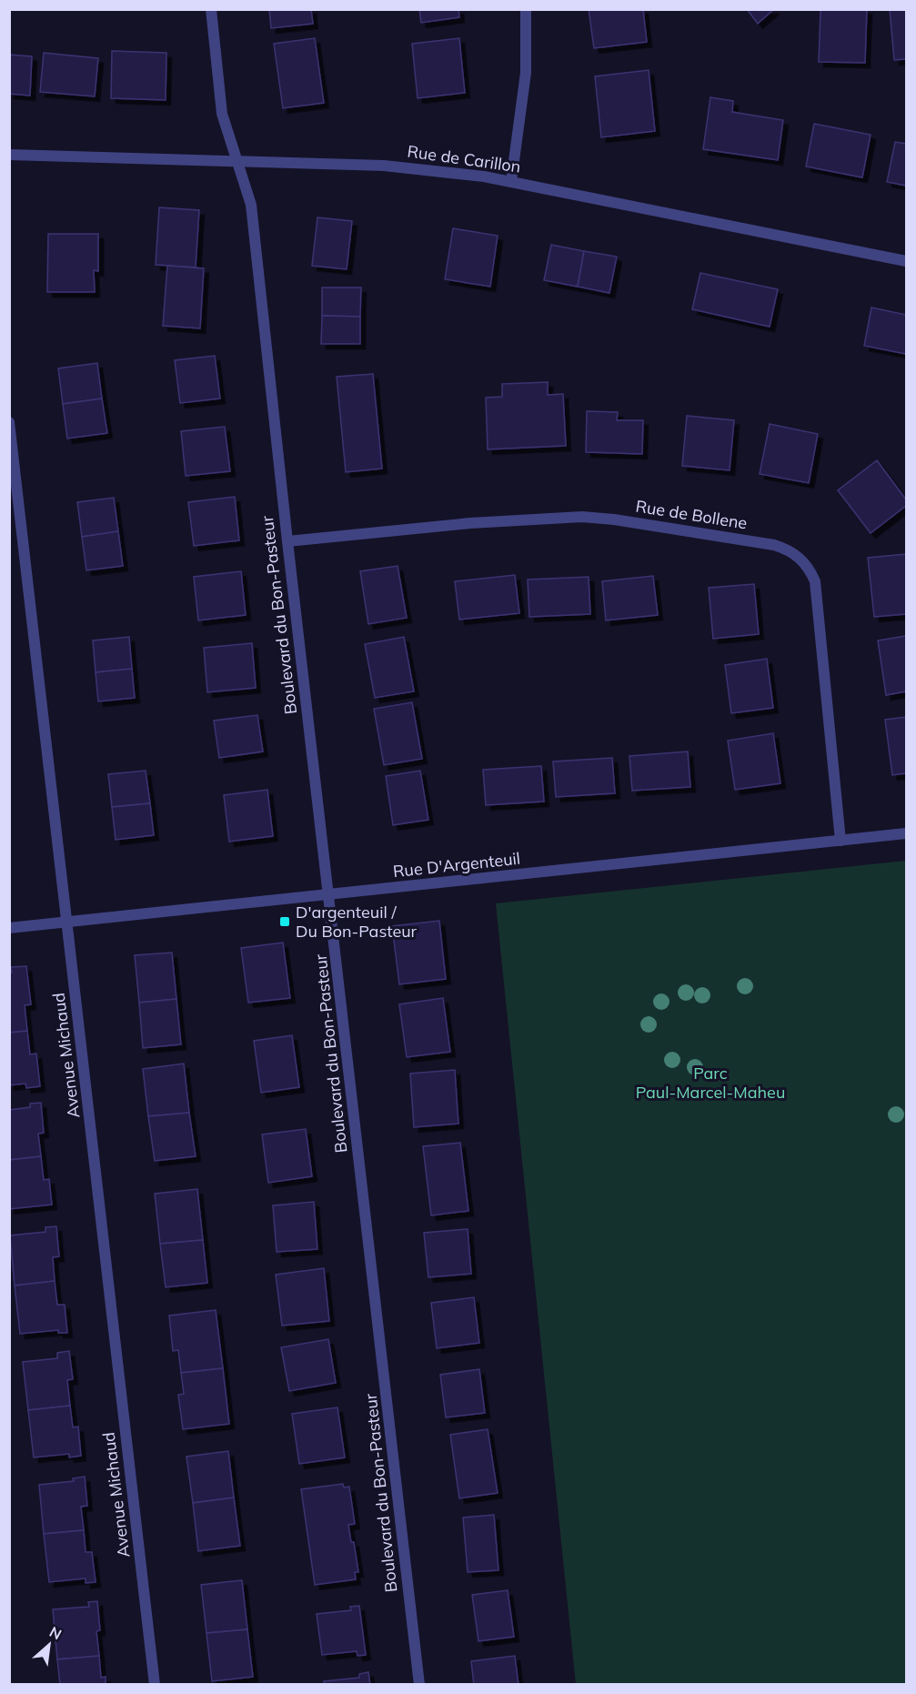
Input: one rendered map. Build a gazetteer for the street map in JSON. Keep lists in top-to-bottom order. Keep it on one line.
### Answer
{"streets":{"street":["Rue de Carillon","Rue de Bollene","Boulevard du Bon-Pasteur","Rue D'Argenteuil","Avenue Michaud"]},"crossings":[["Rue de Carillon","Boulevard du Bon-Pasteur"],["Rue de Bollene","Boulevard du Bon-Pasteur"],["Rue de Bollene","Rue D'Argenteuil"],["Boulevard du Bon-Pasteur","Rue D'Argenteuil"],["Rue D'Argenteuil","Avenue Michaud"]],"parks":["Parc Paul-Marcel-Maheu"],"places":{"transit":["D'argenteuil / Du Bon-Pasteur"]},"north":"top right"}
